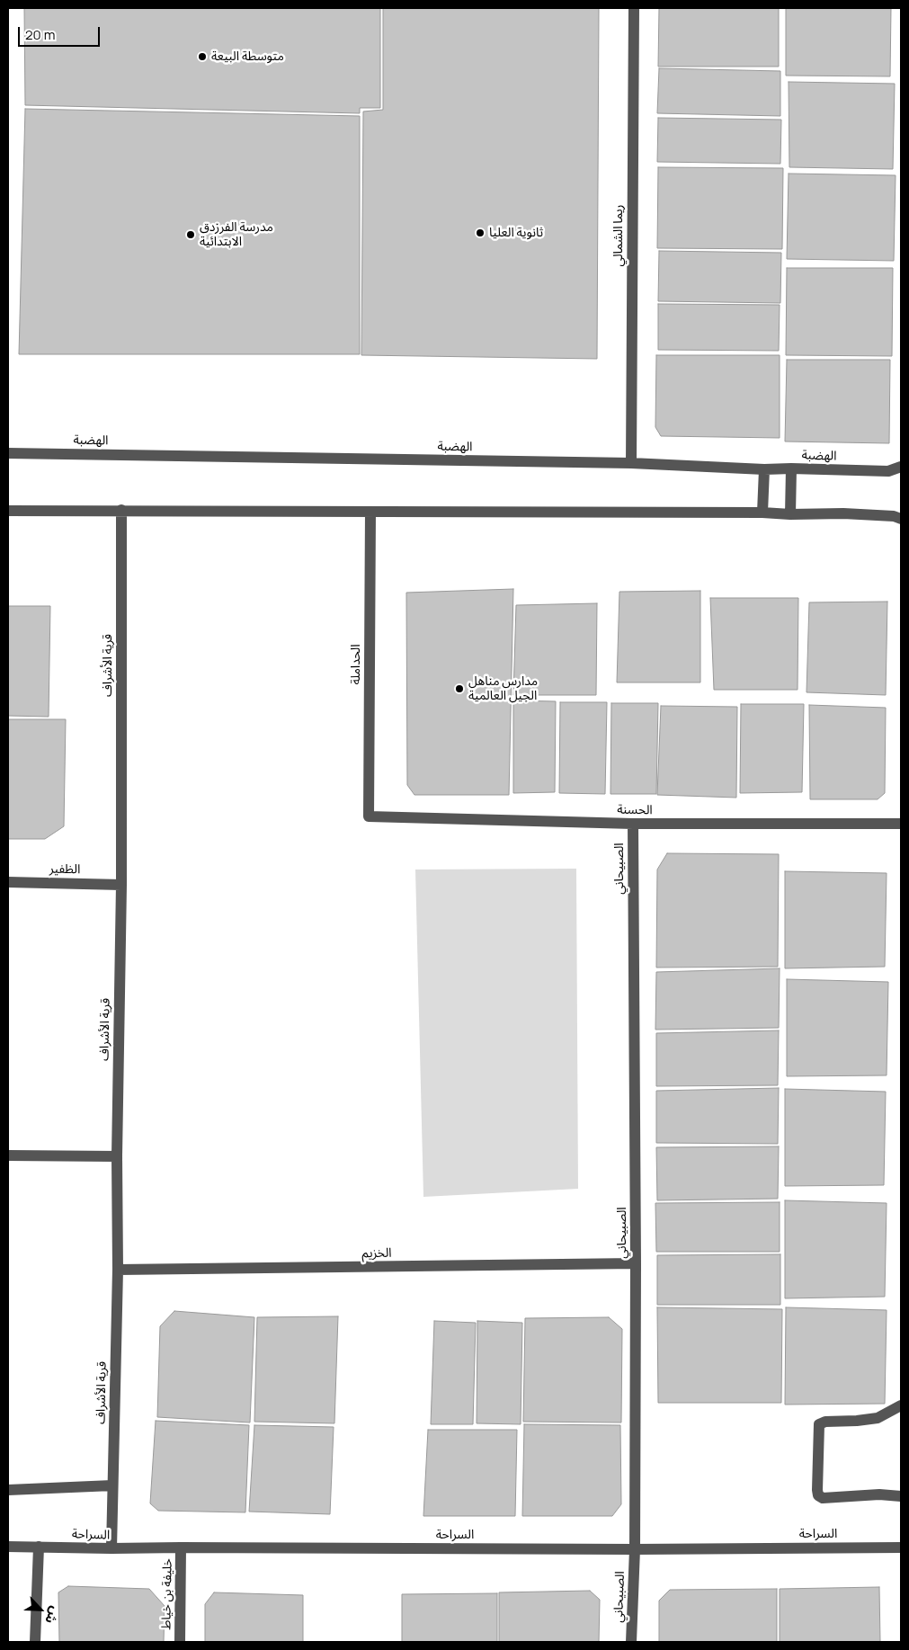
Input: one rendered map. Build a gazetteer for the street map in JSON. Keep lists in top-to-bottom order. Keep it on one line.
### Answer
{"streets":{"street":["ريما الشمالي","الهضبة","الحداملة","قرية الأشراف","الحسنة","الصبيحاني","الظفير","الخزيم","السراحة","خليفة بن خياط"]},"crossings":[["ريما الشمالي","الهضبة"],["الحداملة","الحسنة"],["قرية الأشراف","الظفير"],["قرية الأشراف","الخزيم"],["قرية الأشراف","السراحة"],["الحسنة","الصبيحاني"],["الصبيحاني","الخزيم"],["الصبيحاني","السراحة"],["السراحة","خليفة بن خياط"]],"places":["متوسطة البيعة","ثانوية العليا","مدرسة الفرزدق الابتدائية","مدارس مناهل الجيل العالمية"],"scale_bar":"20 m","north":"bottom right"}
